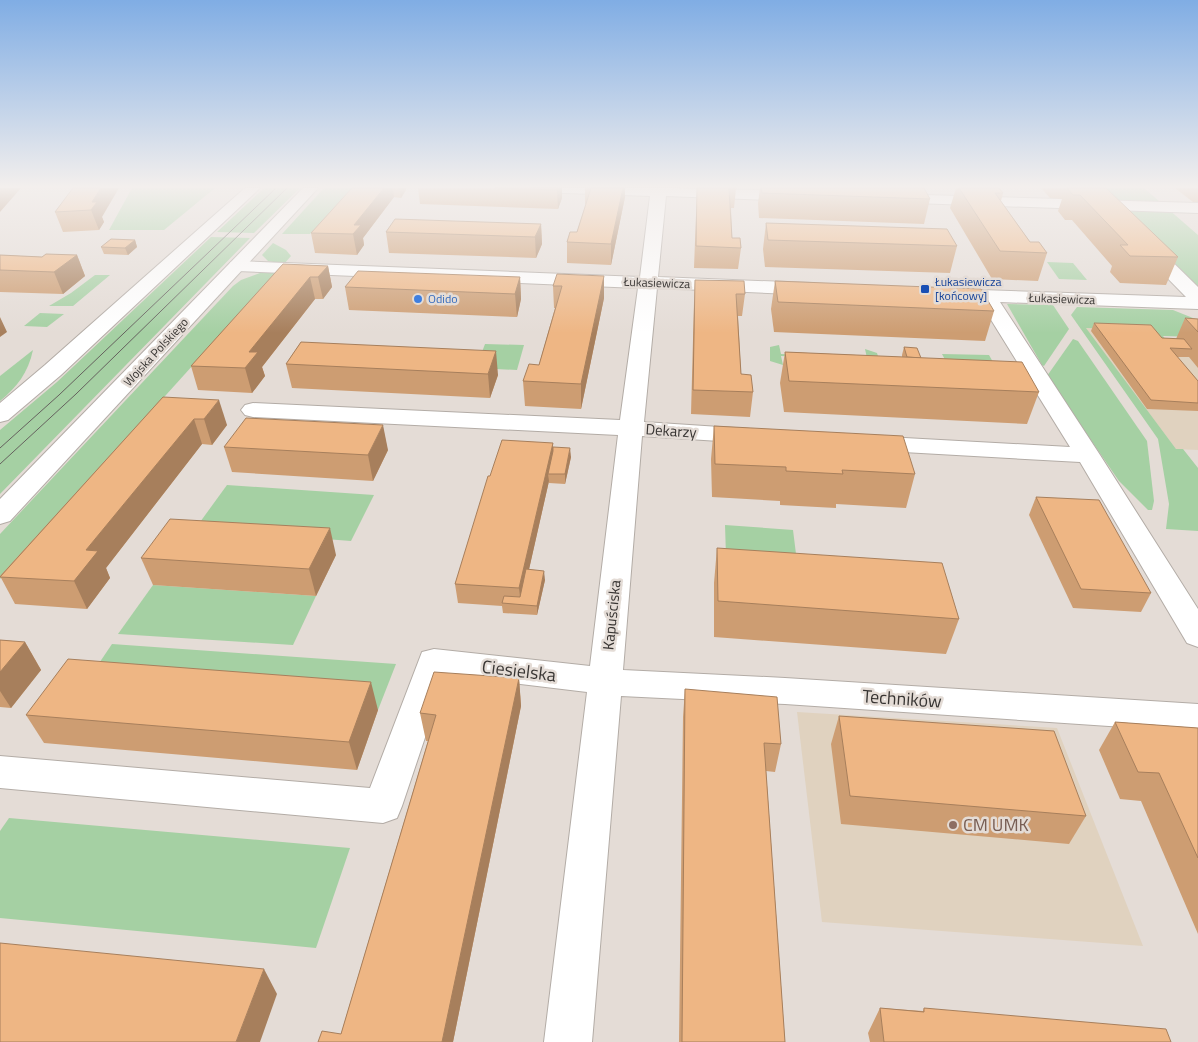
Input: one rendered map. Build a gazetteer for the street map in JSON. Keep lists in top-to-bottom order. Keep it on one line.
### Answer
{"streets":{"street":["Łukasiewicza","Wojska Polskiego","Dekarzy","Kapuściska","Ciesielska","Techników"]},"crossings":[["Łukasiewicza","Wojska Polskiego"],["Łukasiewicza","Kapuściska"],["Dekarzy","Kapuściska"],["Kapuściska","Ciesielska"],["Kapuściska","Techników"],["Ciesielska","Techników"]],"places":{"transit":["Łukasiewicza [końcowy]"],"other":["Odido","CM UMK"]}}
